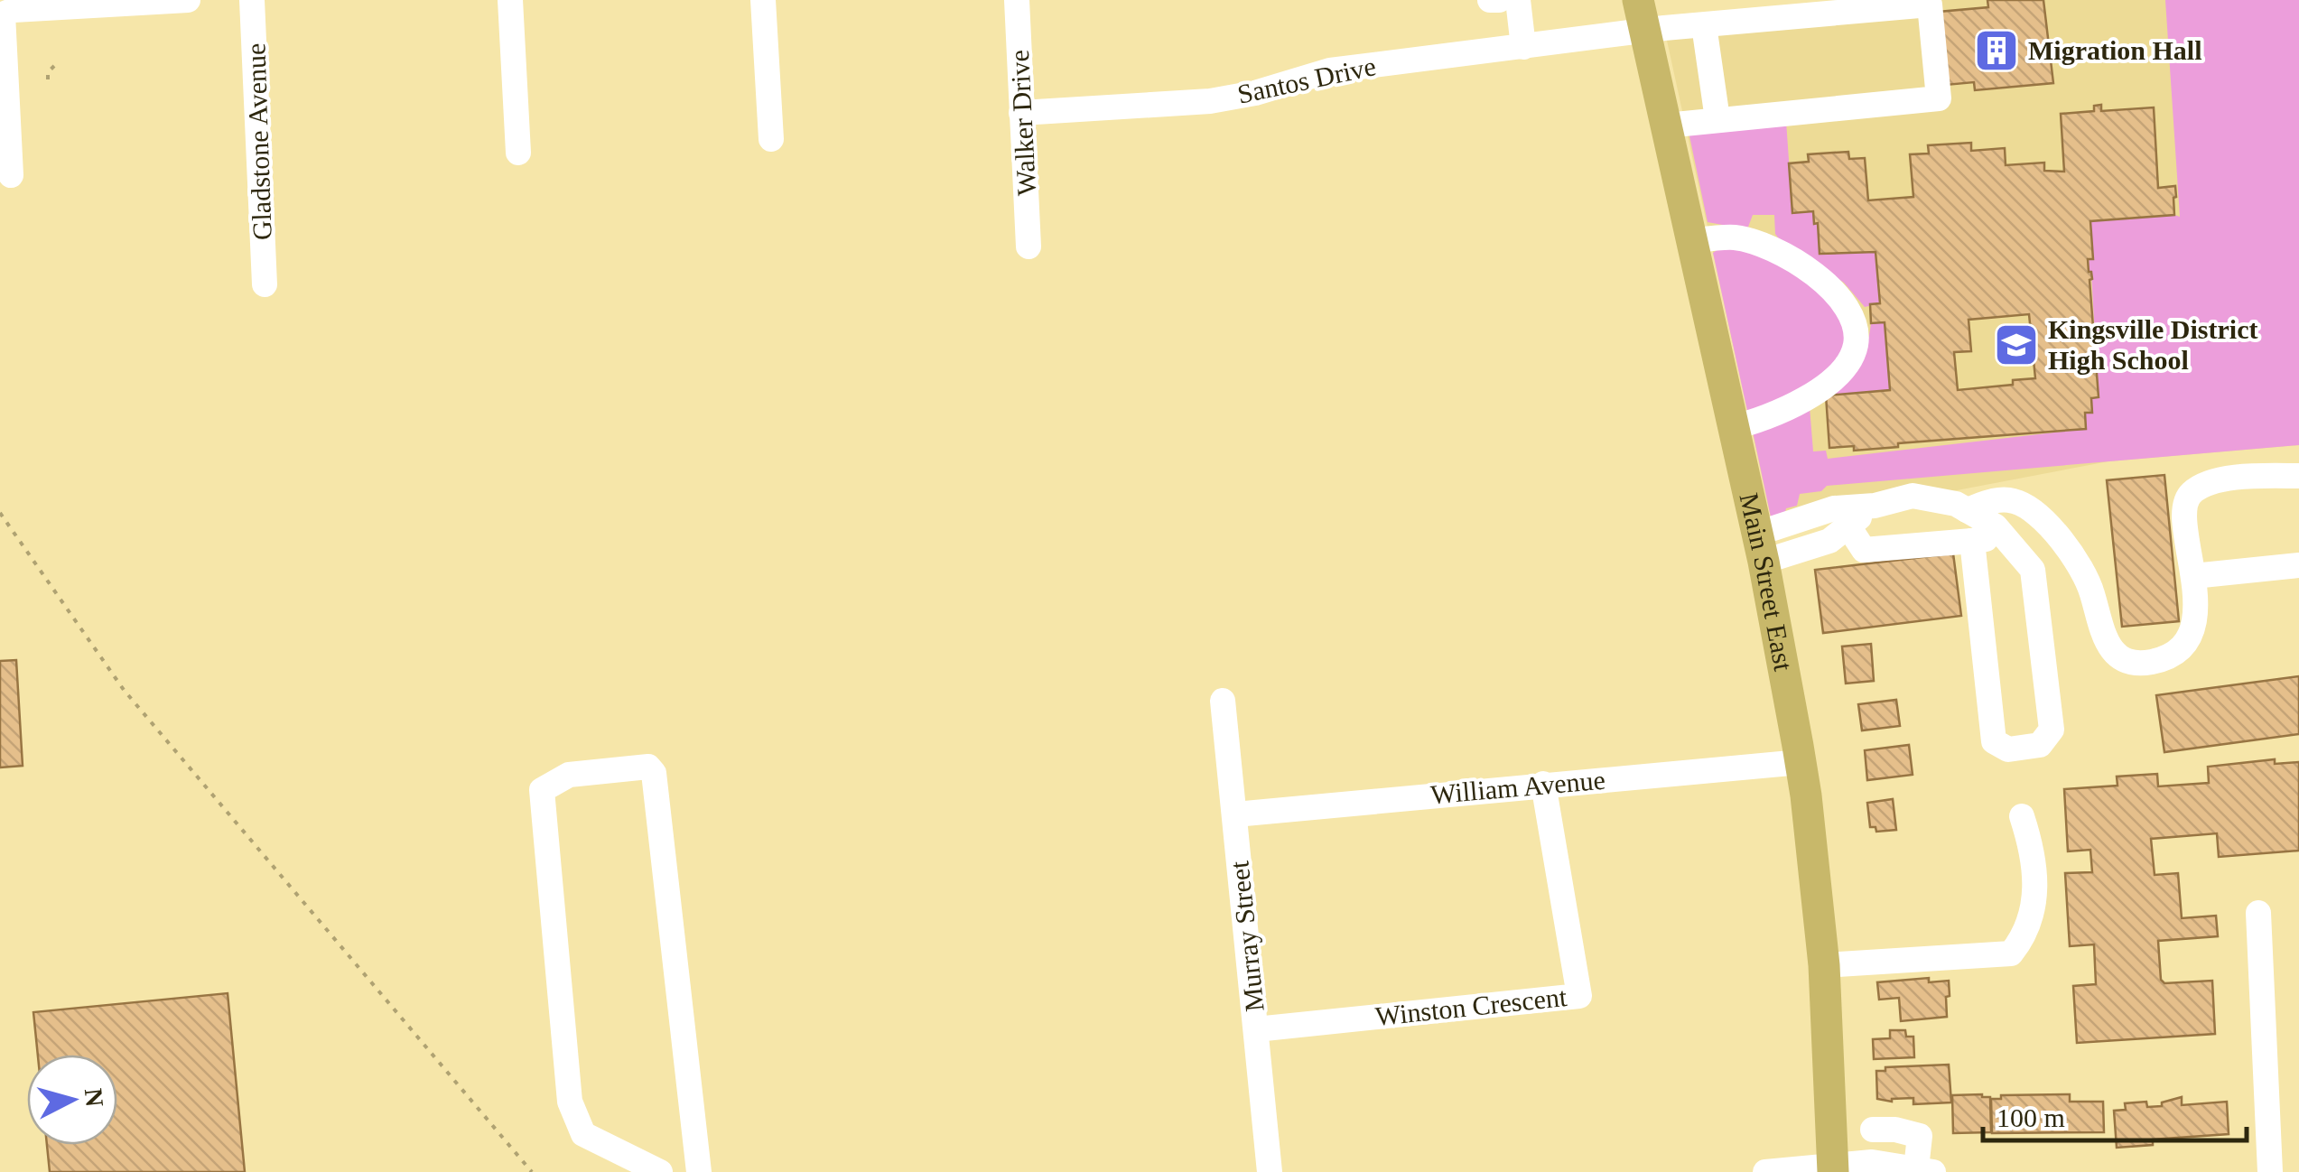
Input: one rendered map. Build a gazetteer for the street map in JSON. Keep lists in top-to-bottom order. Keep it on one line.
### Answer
{"streets":{"main road":["Main Street East"],"street":["Santos Drive","Walker Drive","Gladstone Avenue","William Avenue","Murray Street","Winston Crescent"]},"crossings":[["Santos Drive","Walker Drive"],["Santos Drive","Main Street East"],["Main Street East","William Avenue"],["William Avenue","Murray Street"],["William Avenue","Winston Crescent"],["Murray Street","Winston Crescent"]],"places":{"building":["Migration Hall"],"school or university":["Kingsville District High School"]},"scale_bar":"100 m","north":"right"}
